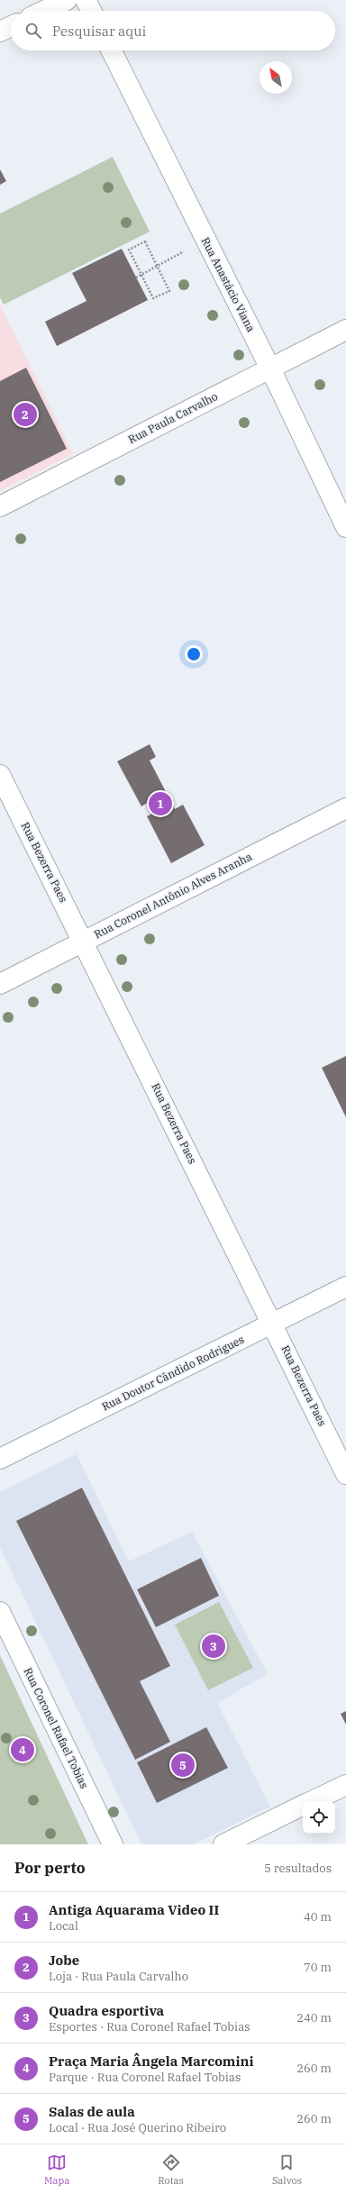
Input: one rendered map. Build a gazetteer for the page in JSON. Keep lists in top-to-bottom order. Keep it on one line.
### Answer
{"streets":{"street":["Rua Anastácio Viana","Rua Paula Carvalho","Rua Bezerra Paes","Rua Coronel Antônio Alves Aranha","Rua Doutor Cândido Rodrigues","Rua Coronel Rafael Tobias"]},"crossings":[["Rua Anastácio Viana","Rua Paula Carvalho"],["Rua Bezerra Paes","Rua Coronel Antônio Alves Aranha"],["Rua Bezerra Paes","Rua Doutor Cândido Rodrigues"]],"north":"top left","page":{"search":"Pesquisar aqui","pins":["2","1","3","4","5"],"heading":["Por perto","5 resultados"],"list":[{"mark":"1","name":"Antiga Aquarama Video II","note":"Local","value":"40 m"},{"mark":"2","name":"Jobe","note":"Loja · Rua Paula Carvalho","value":"70 m"},{"mark":"3","name":"Quadra esportiva","note":"Esportes · Rua Coronel Rafael Tobias","value":"240 m"},{"mark":"4","name":"Praça Maria Ângela Marcomini","note":"Parque · Rua Coronel Rafael Tobias","value":"260 m"},{"mark":"5","name":"Salas de aula","note":"Local · Rua José Querino Ribeiro","value":"260 m"}],"nav":["Mapa","Rotas","Salvos"]}}
